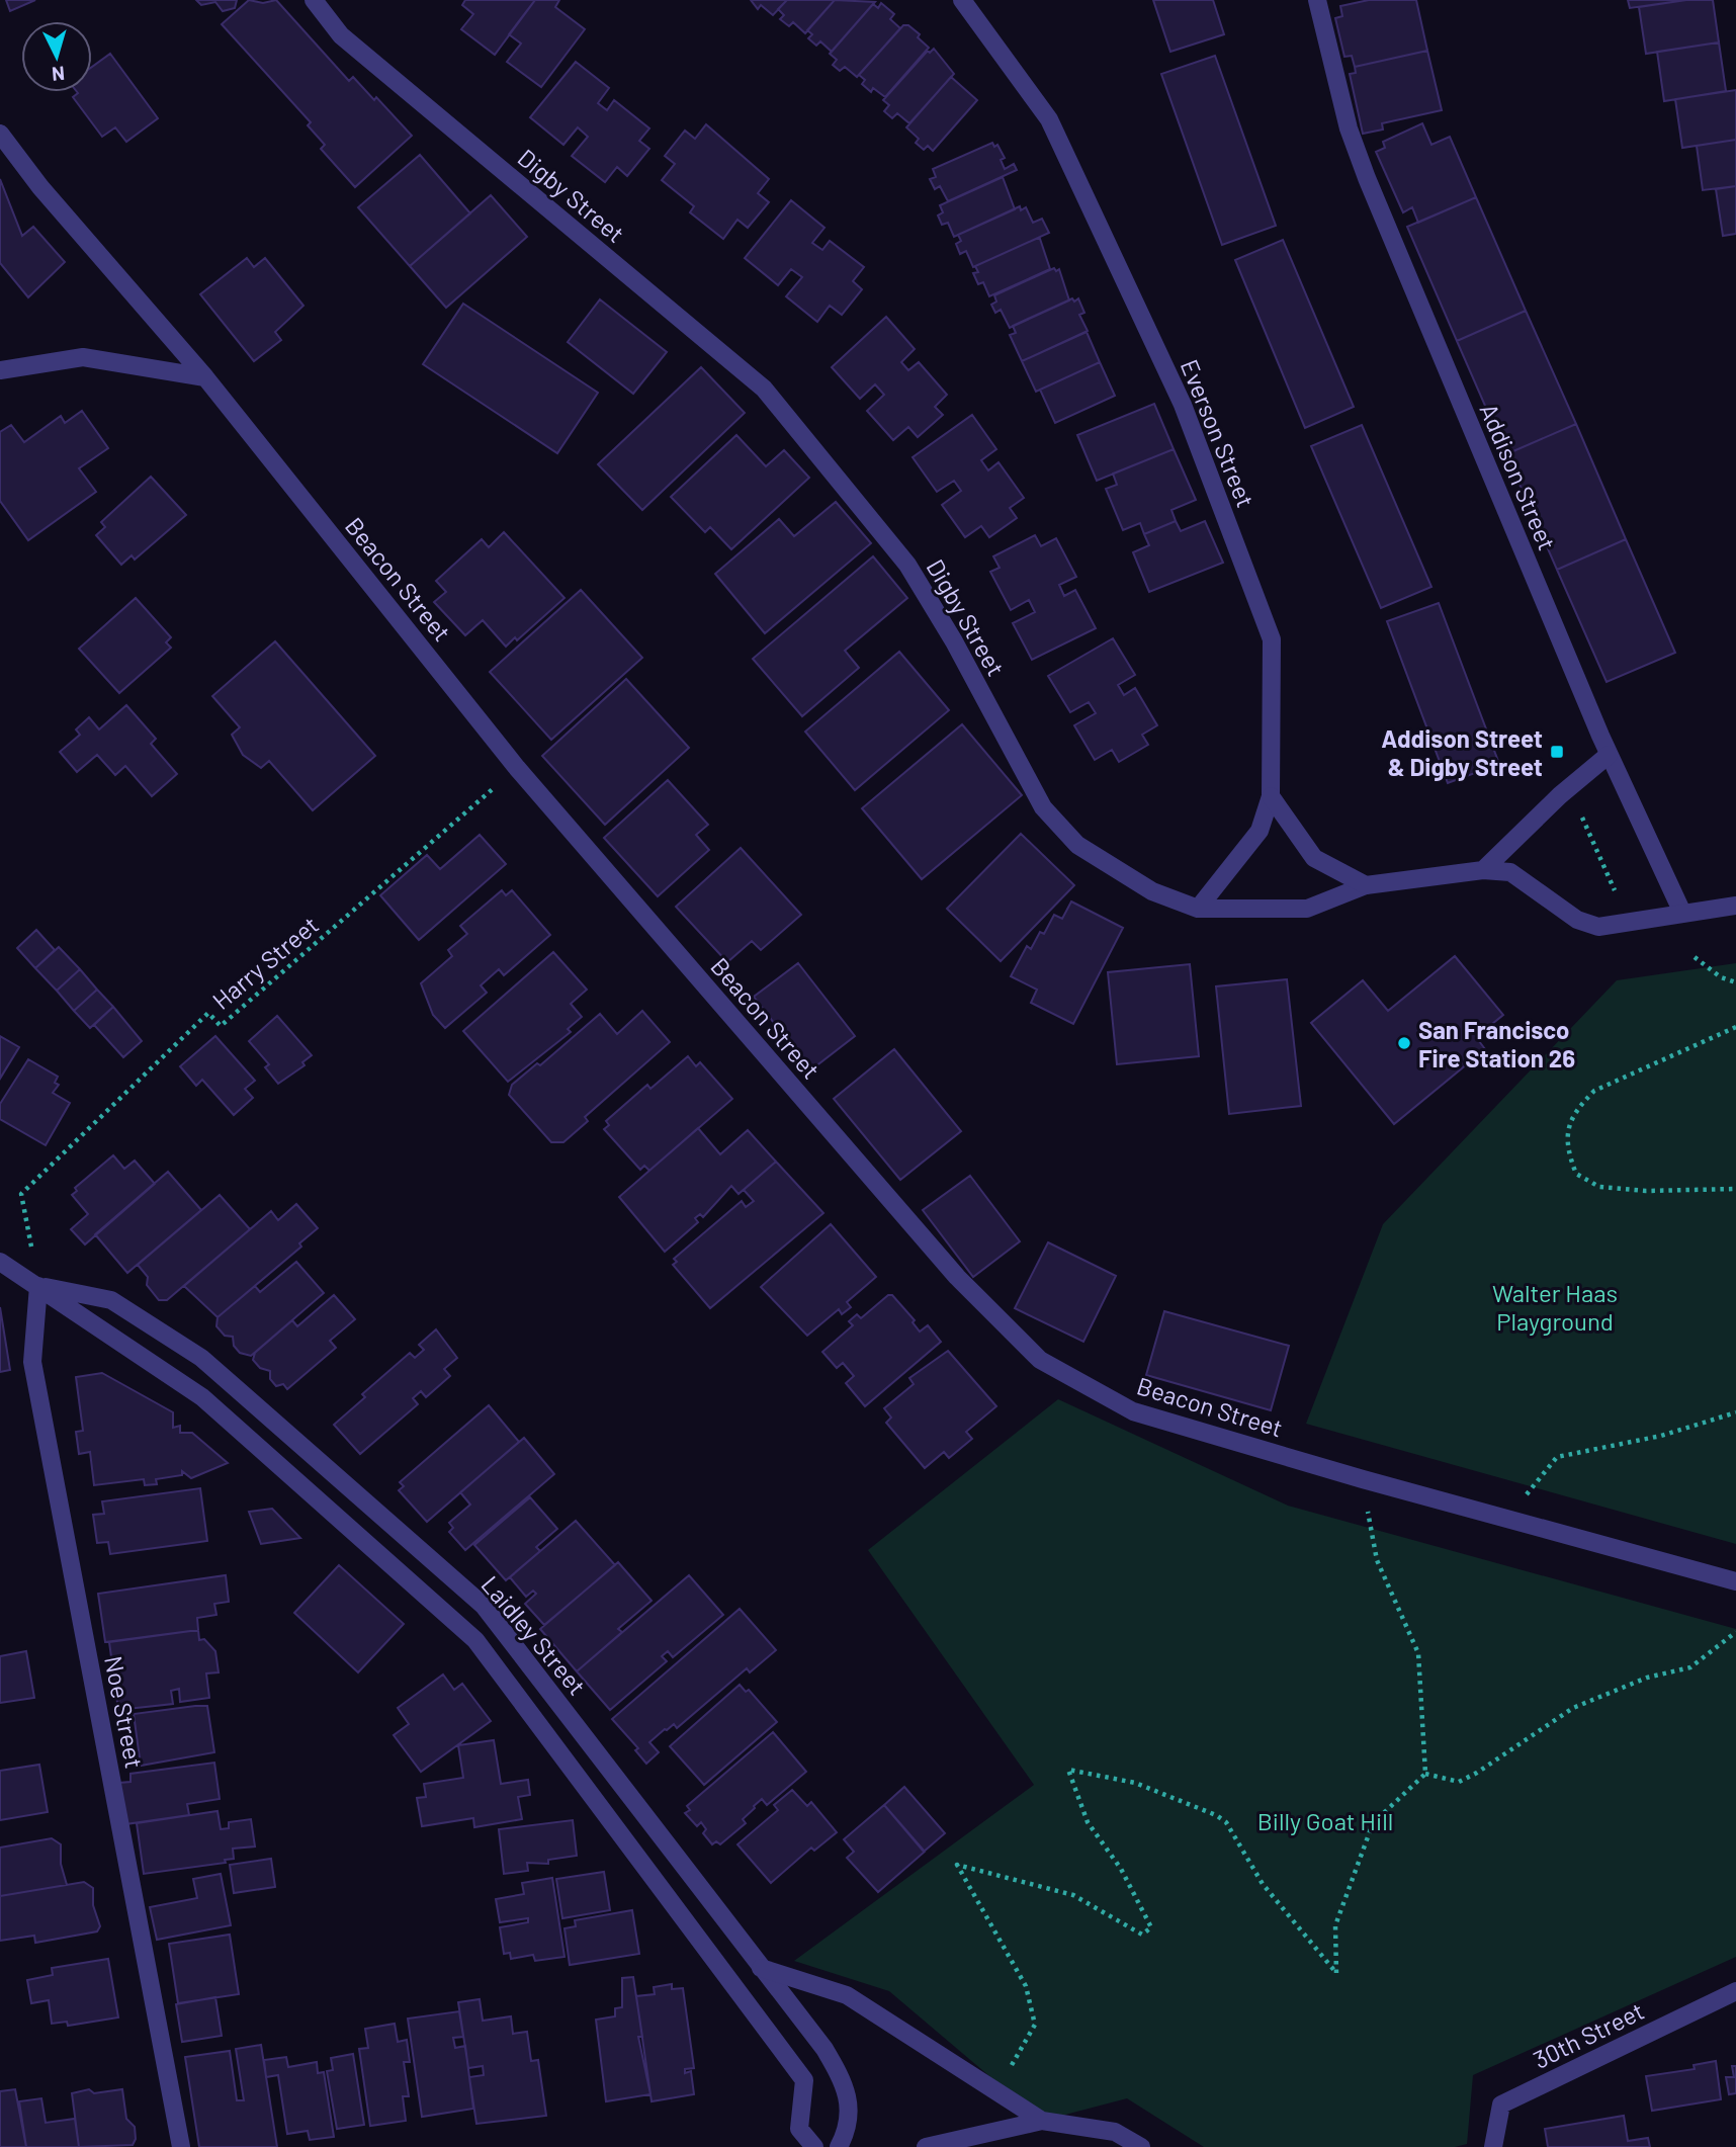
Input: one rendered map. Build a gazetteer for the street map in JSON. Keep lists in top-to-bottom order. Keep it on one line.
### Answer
{"streets":{"street":["Digby Street","Everson Street","Addison Street","Beacon Street","Laidley Street","Noe Street","30th Street"],"path":["Harry Street"]},"crossings":[["Digby Street","Everson Street"],["Digby Street","Addison Street"],["Beacon Street","Harry Street"],["Harry Street","Laidley Street"],["Harry Street","Noe Street"],["Laidley Street","Noe Street"]],"parks":["Walter Haas Playground","Billy Goat Hill"],"places":{"transit":["Addison Street & Digby Street"],"other":["San Francisco Fire Station 26"]},"north":"bottom"}
